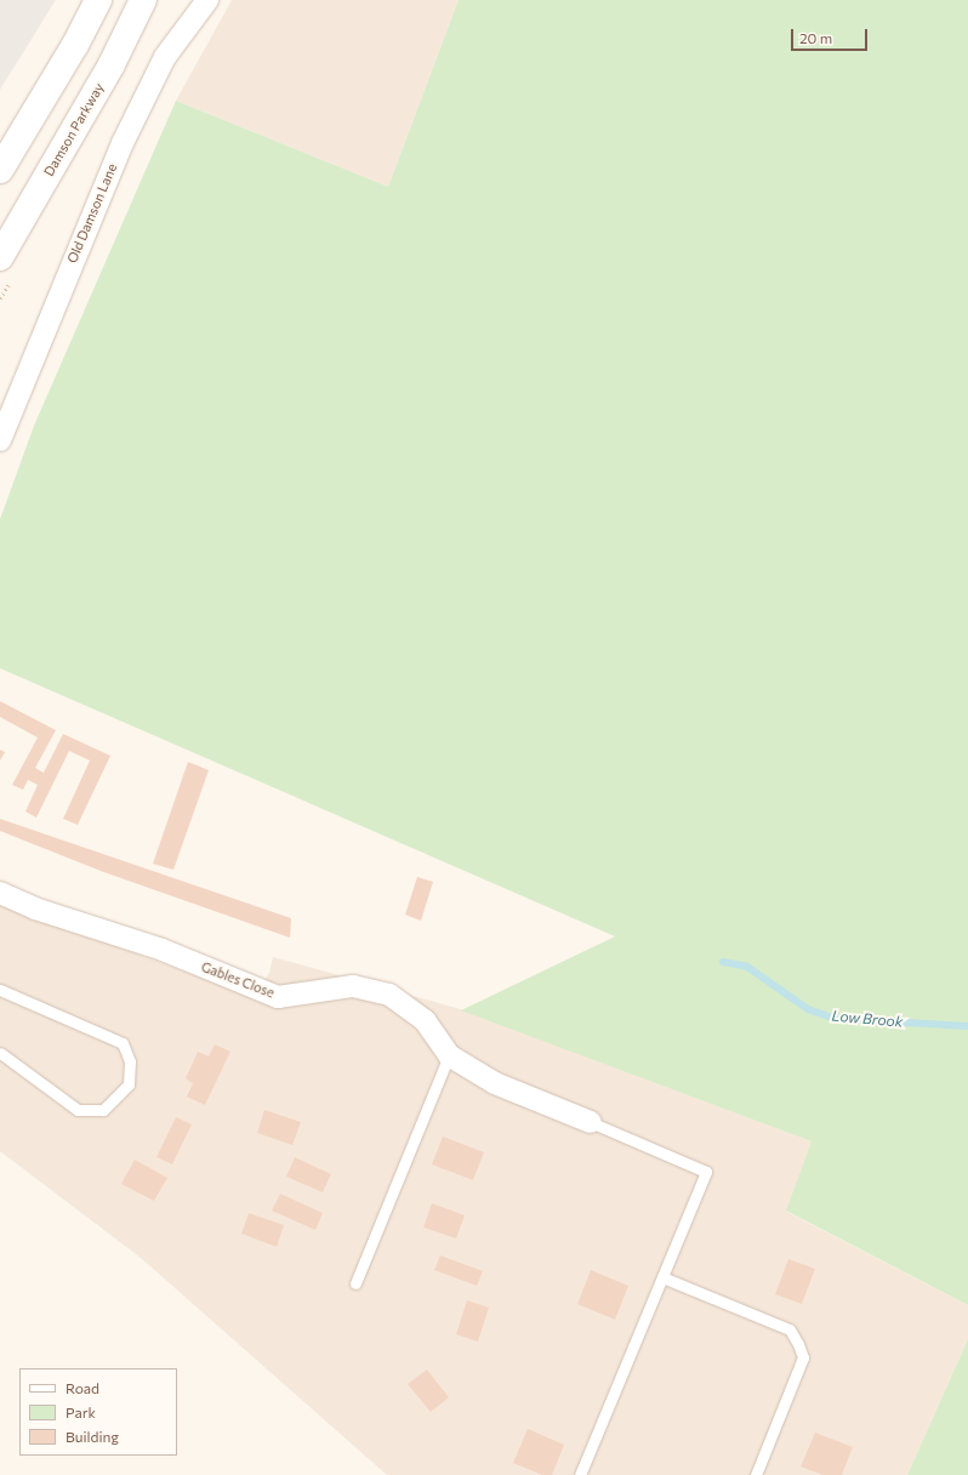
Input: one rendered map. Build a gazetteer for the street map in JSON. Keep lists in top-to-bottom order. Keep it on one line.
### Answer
{"streets":{"street":["Damson Parkway","Old Damson Lane","Gables Close"]},"water":["Low Brook"],"legend":["Road","Park","Building"],"scale_bar":"20 m"}
